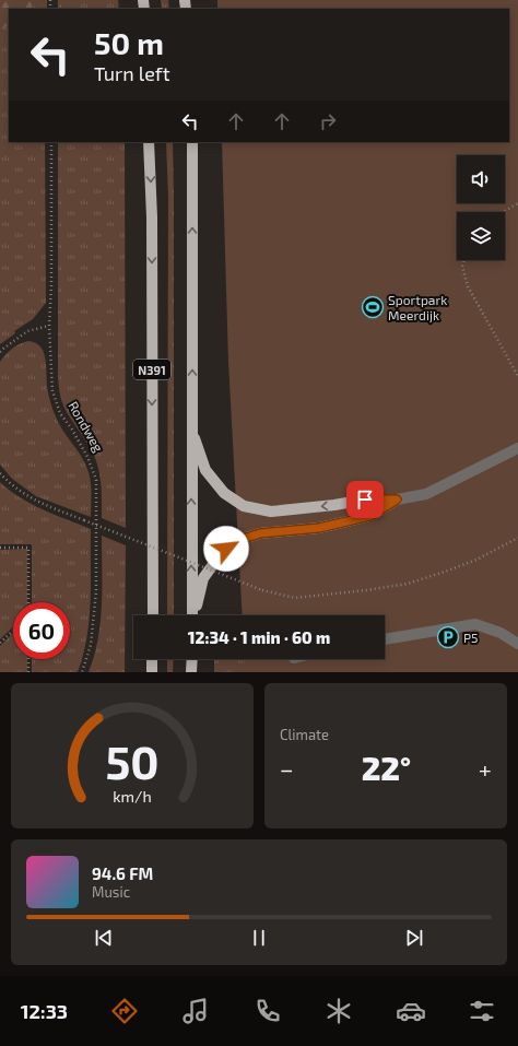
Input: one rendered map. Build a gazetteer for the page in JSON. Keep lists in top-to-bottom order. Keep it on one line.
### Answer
{"streets":{"main road":["N391"],"path":["Rondweg"]},"places":{"sports":["Sportpark Meerdijk"],"parking":["P5"]},"page":{"turn":["50 m","Turn left"],"limit":"60","trip":"12:34 · 1 min · 60 m","tile":"Climate","heat":["−","22°","+"],"song":["94.6 FM","Music"],"tabs":"12:33","gauge":["50","km/h"]}}
